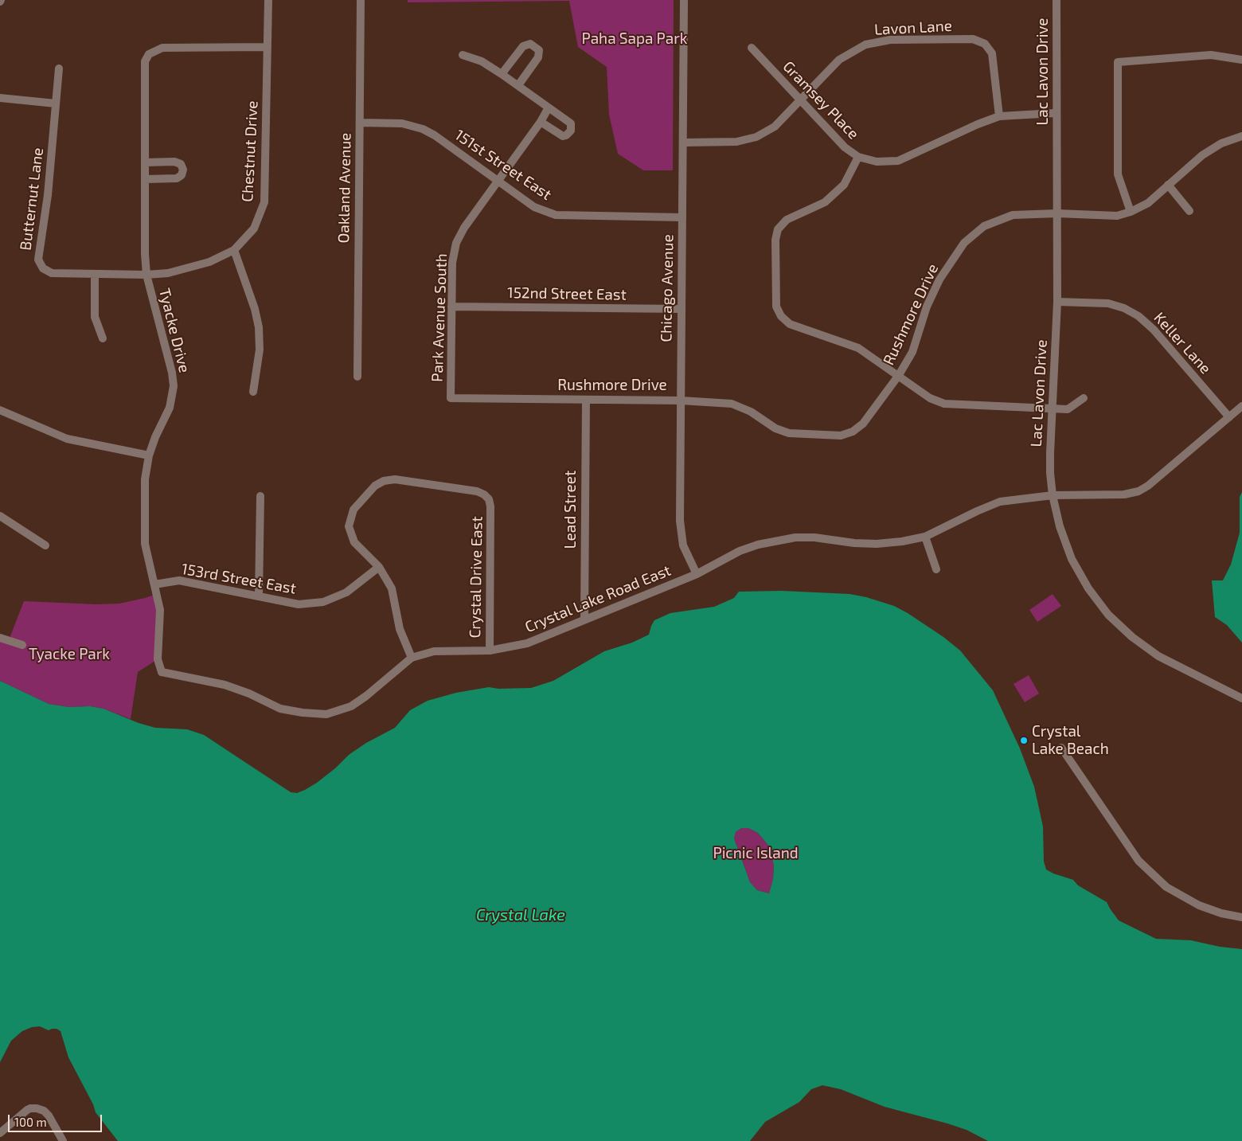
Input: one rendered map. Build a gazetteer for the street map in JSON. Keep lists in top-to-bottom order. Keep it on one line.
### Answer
{"streets":{"street":["Lavon Lane","Lac Lavon Drive","Gramsey Place","Chestnut Drive","151st Street East","Oakland Avenue","Butternut Lane","Chicago Avenue","152nd Street East","Rushmore Drive","Park Avenue South","Tyacke Drive","Keller Lane","Lead Street","Crystal Drive East","153rd Street East","Crystal Lake Road East"]},"crossings":[["Lavon Lane","Gramsey Place"],["Lavon Lane","Chicago Avenue"],["Lac Lavon Drive","Gramsey Place"],["Lac Lavon Drive","Rushmore Drive"],["Lac Lavon Drive","Keller Lane"],["Lac Lavon Drive","Crystal Lake Road East"],["Chestnut Drive","Butternut Lane"],["Chestnut Drive","Tyacke Drive"],["151st Street East","Oakland Avenue"],["151st Street East","Chicago Avenue"],["151st Street East","Park Avenue South"],["Butternut Lane","Tyacke Drive"],["Chicago Avenue","152nd Street East"],["Chicago Avenue","Rushmore Drive"],["Chicago Avenue","Crystal Lake Road East"],["152nd Street East","Park Avenue South"],["Rushmore Drive","Park Avenue South"],["Rushmore Drive","Lead Street"],["Tyacke Drive","153rd Street East"],["Tyacke Drive","Crystal Lake Road East"],["Keller Lane","Crystal Lake Road East"],["Lead Street","Crystal Lake Road East"],["Crystal Drive East","153rd Street East"],["Crystal Drive East","Crystal Lake Road East"]],"water":["Crystal Lake"],"parks":["Paha Sapa Park","Tyacke Park","Picnic Island"],"places":["Crystal Lake Beach"],"scale_bar":"100 m"}
